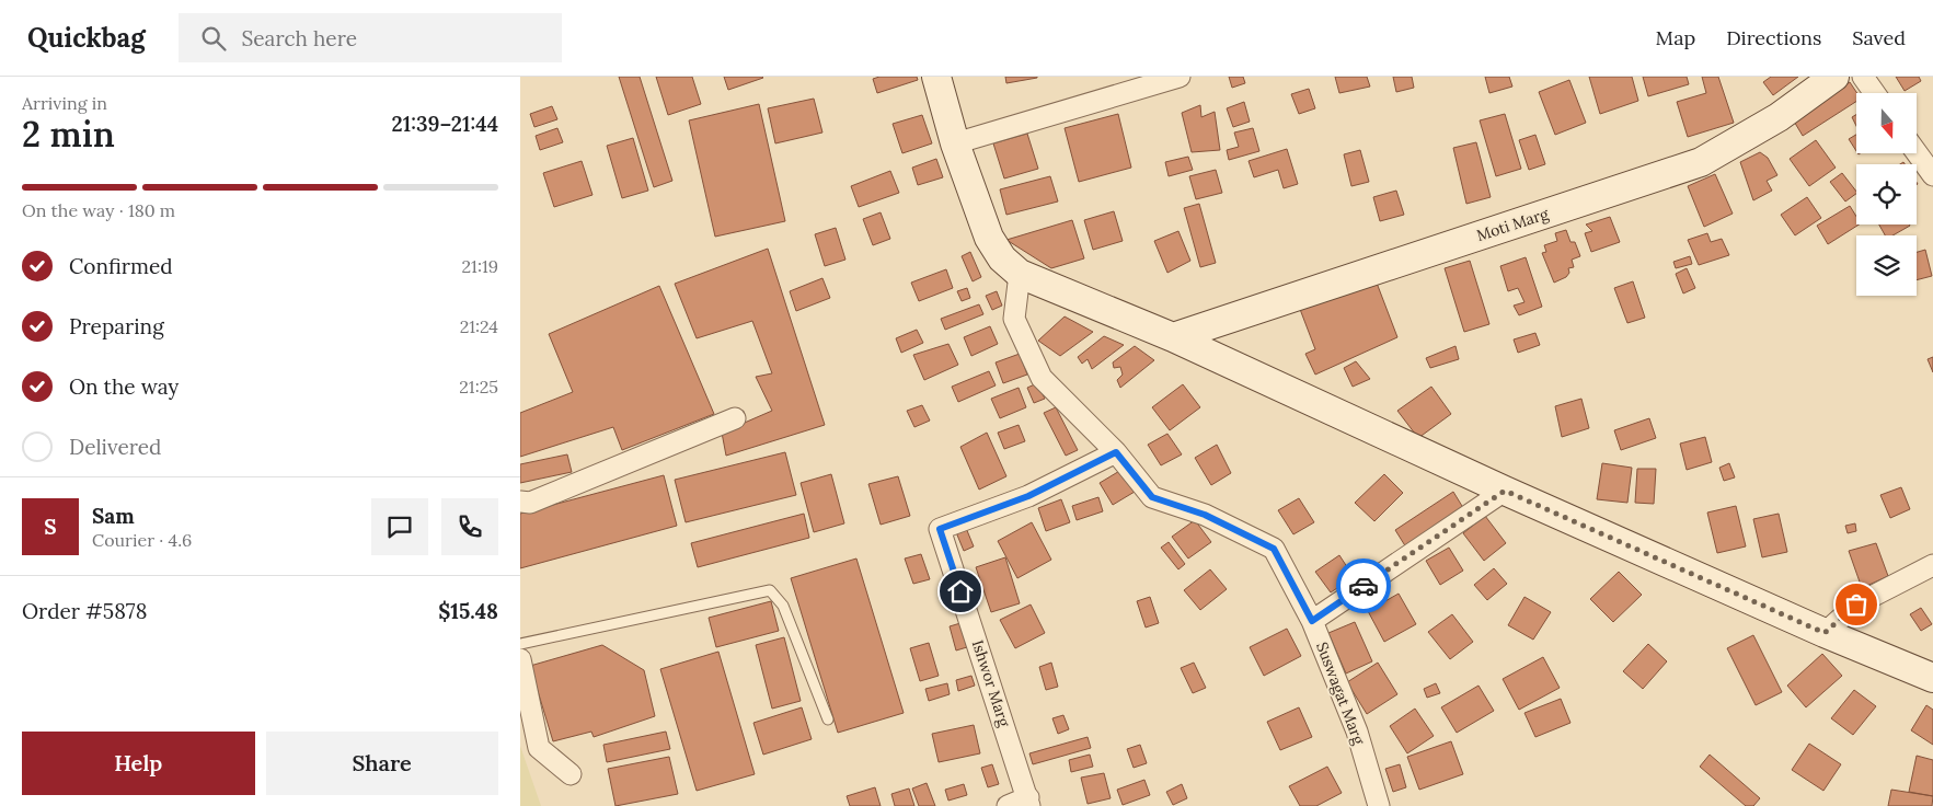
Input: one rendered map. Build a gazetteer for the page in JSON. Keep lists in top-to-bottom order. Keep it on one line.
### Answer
{"streets":{"street":["Moti Marg","Ishwor Marg","Suswagat Marg"]},"crossings":[["Ishwor Marg","Suswagat Marg"]],"north":"bottom","page":{"header":"Quickbag","search":"Search here","nav":["Map","Directions","Saved"],"heading":["2 min","Arriving in","21:39–21:44"],"panel":["Sam","Courier · 4.6","Order #5878","$15.48"],"bar":"On the way · 180 m","list":[["Confirmed","21:19"],["Preparing","21:24"],["On the way","21:25"],"Delivered"],"round":"S","buttons":["Help","Share"]}}
